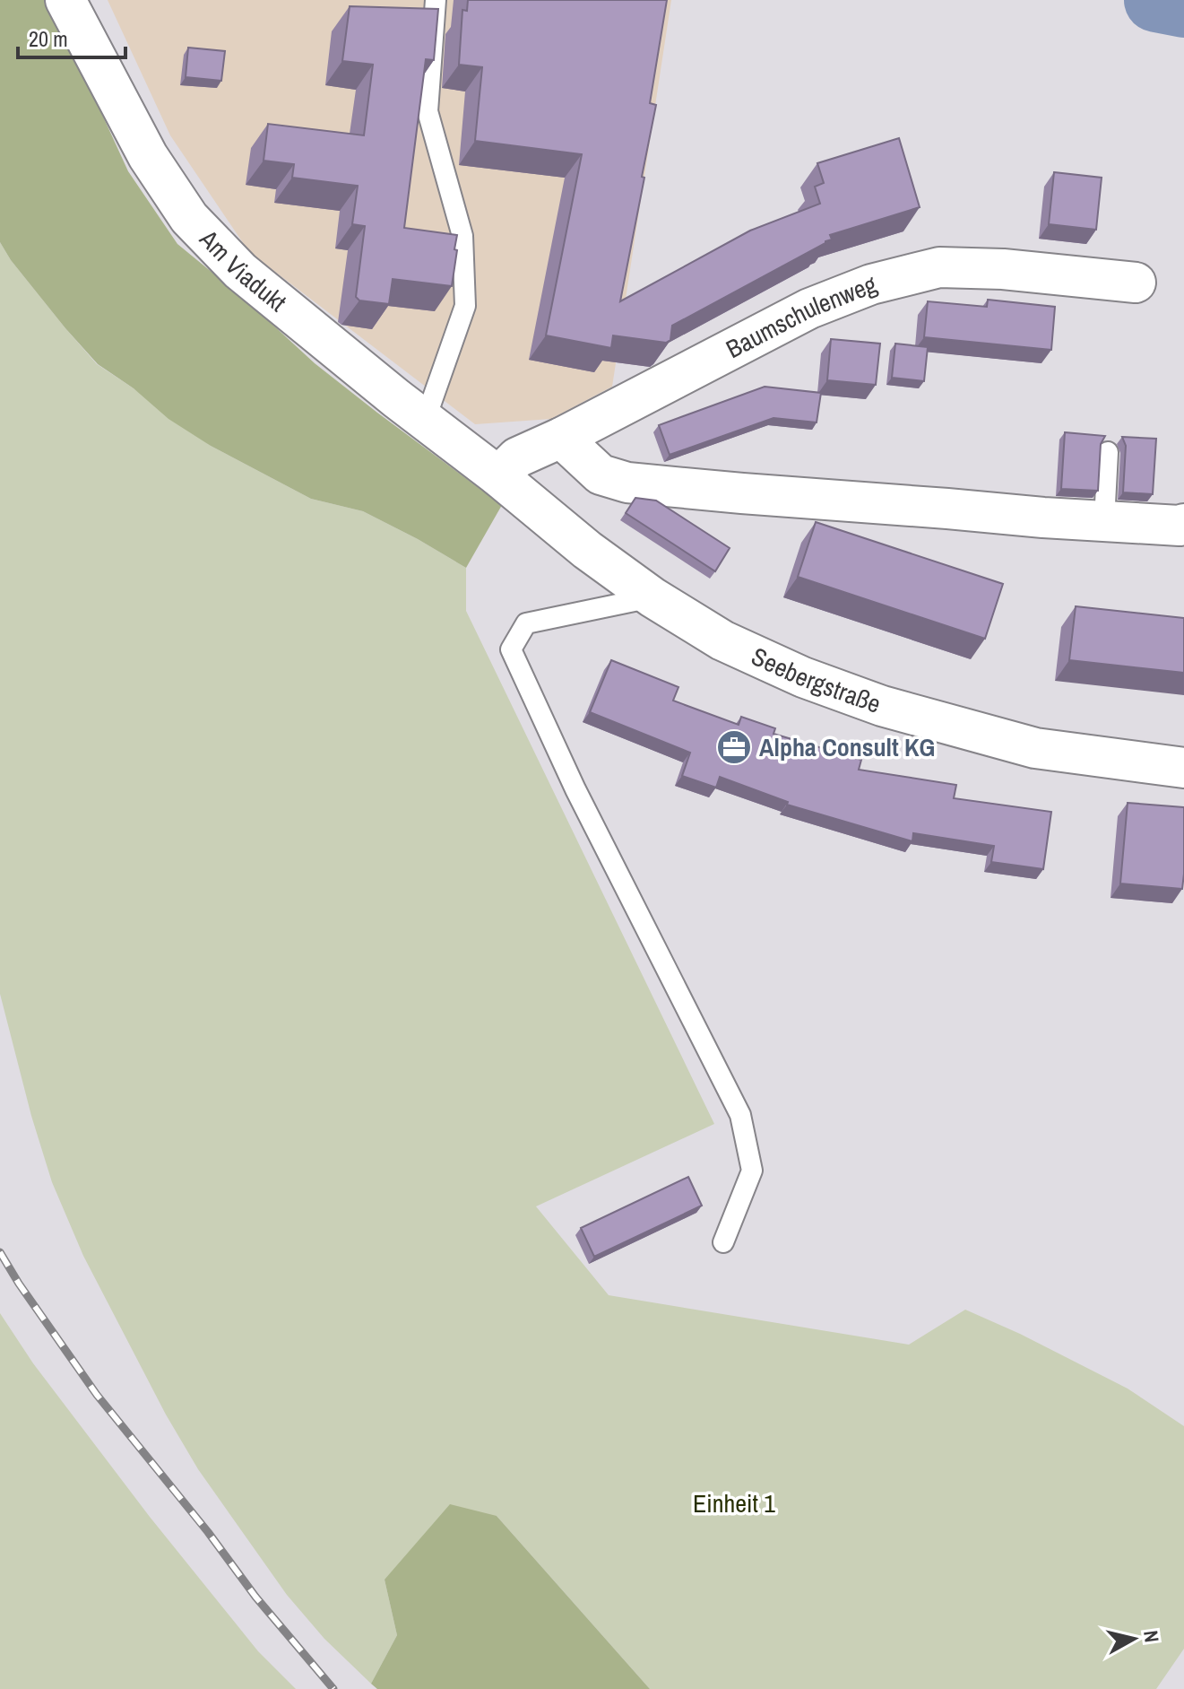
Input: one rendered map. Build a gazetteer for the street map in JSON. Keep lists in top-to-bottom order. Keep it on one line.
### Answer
{"streets":{"street":["Am Viadukt","Baumschulenweg","Seebergstraße"]},"crossings":[["Am Viadukt","Baumschulenweg"],["Am Viadukt","Seebergstraße"],["Baumschulenweg","Seebergstraße"]],"parks":["Einheit 1"],"places":{"office":["Alpha Consult KG"]},"scale_bar":"20 m","north":"right"}
